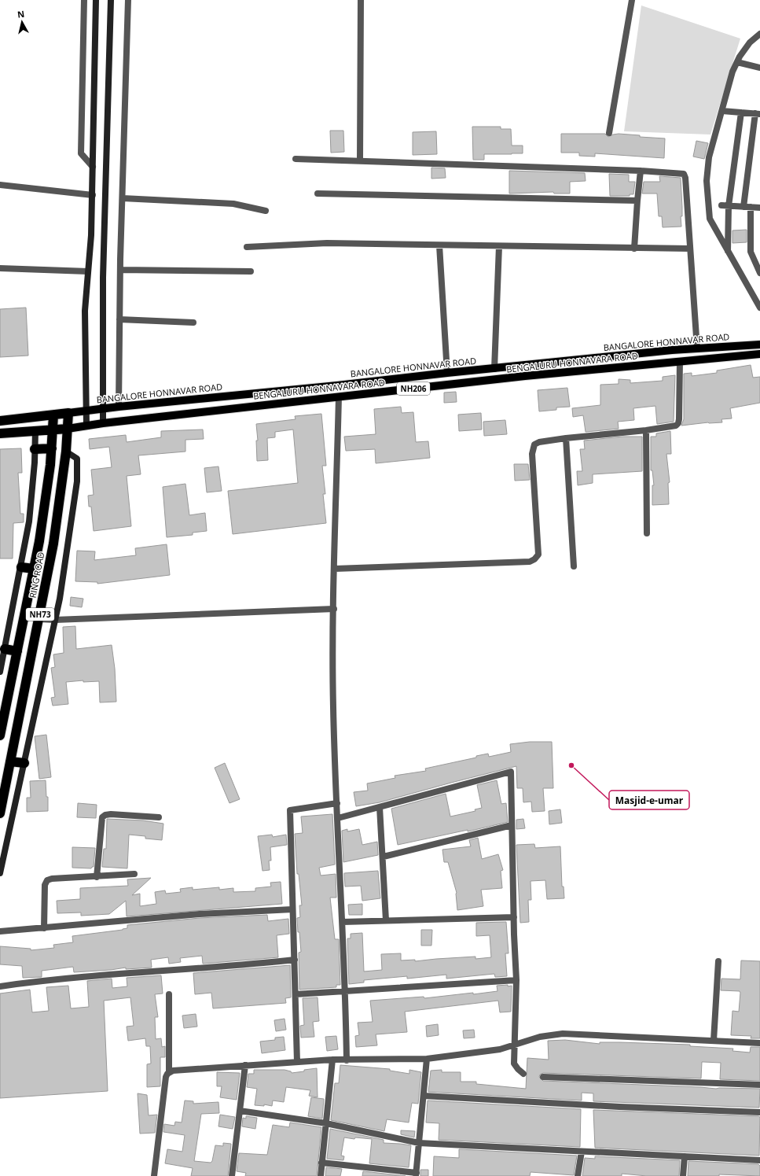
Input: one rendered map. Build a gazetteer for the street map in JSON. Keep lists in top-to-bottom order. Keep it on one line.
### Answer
{"streets":{"highway":["RING ROAD","NH73"],"main road":["BANGALORE HONNAVAR ROAD","BENGALURU HONNAVARA ROAD","NH206"]},"crossings":[["BANGALORE HONNAVAR ROAD","RING ROAD"],["BENGALURU HONNAVARA ROAD","RING ROAD"]],"places":["Masjid-e-umar"],"north":"top"}
